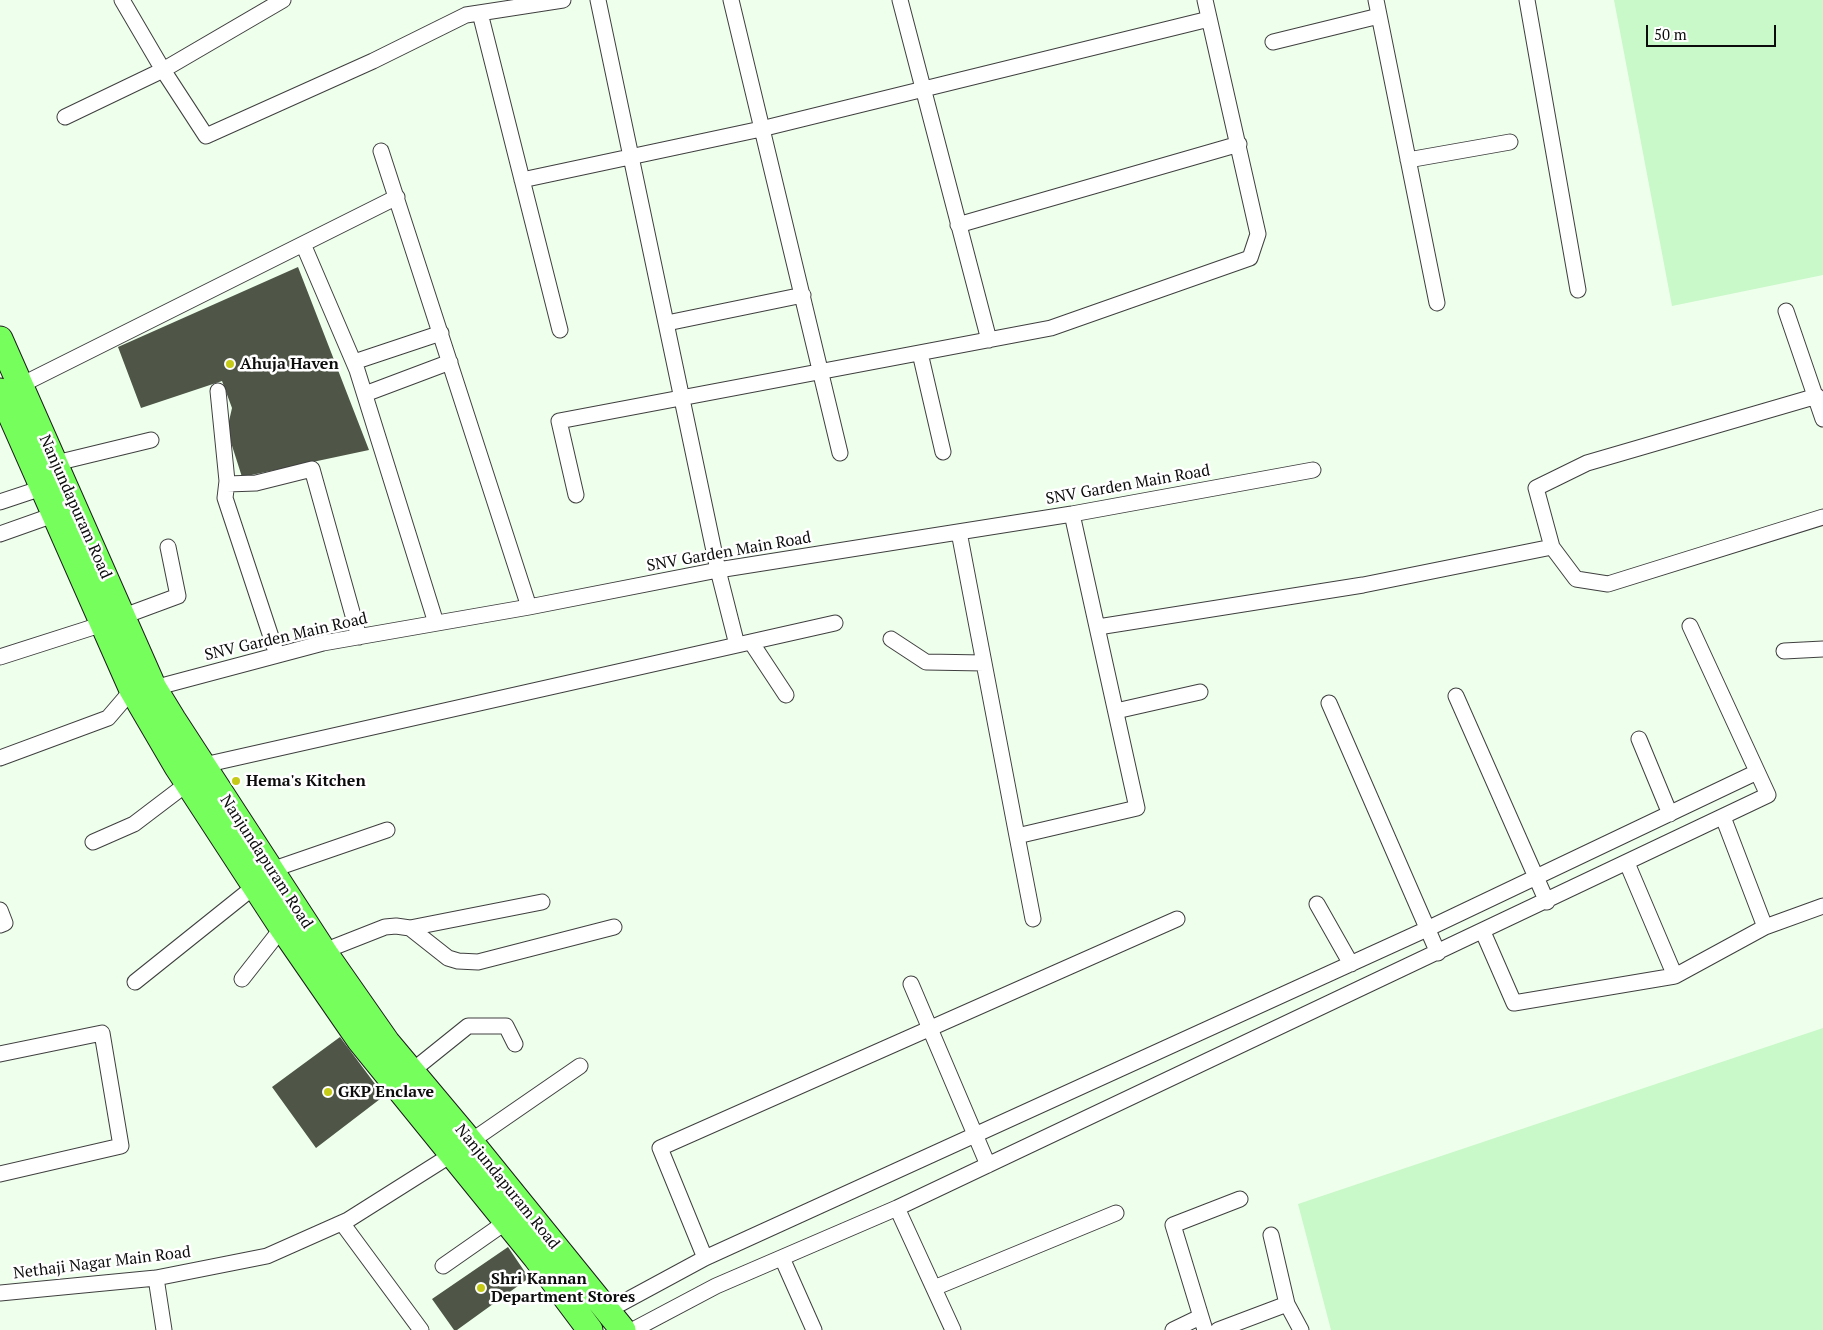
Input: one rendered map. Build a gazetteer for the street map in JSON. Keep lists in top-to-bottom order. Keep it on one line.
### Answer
{"streets":{"main road":["Nanjundapuram Road"],"street":["SNV Garden Main Road","Nethaji Nagar Main Road"]},"crossings":[["SNV Garden Main Road","Nanjundapuram Road"],["Nanjundapuram Road","Nethaji Nagar Main Road"]],"places":["Ahuja Haven","Hema's Kitchen","GKP Enclave","Shri Kannan Department Stores"],"scale_bar":"50 m"}
